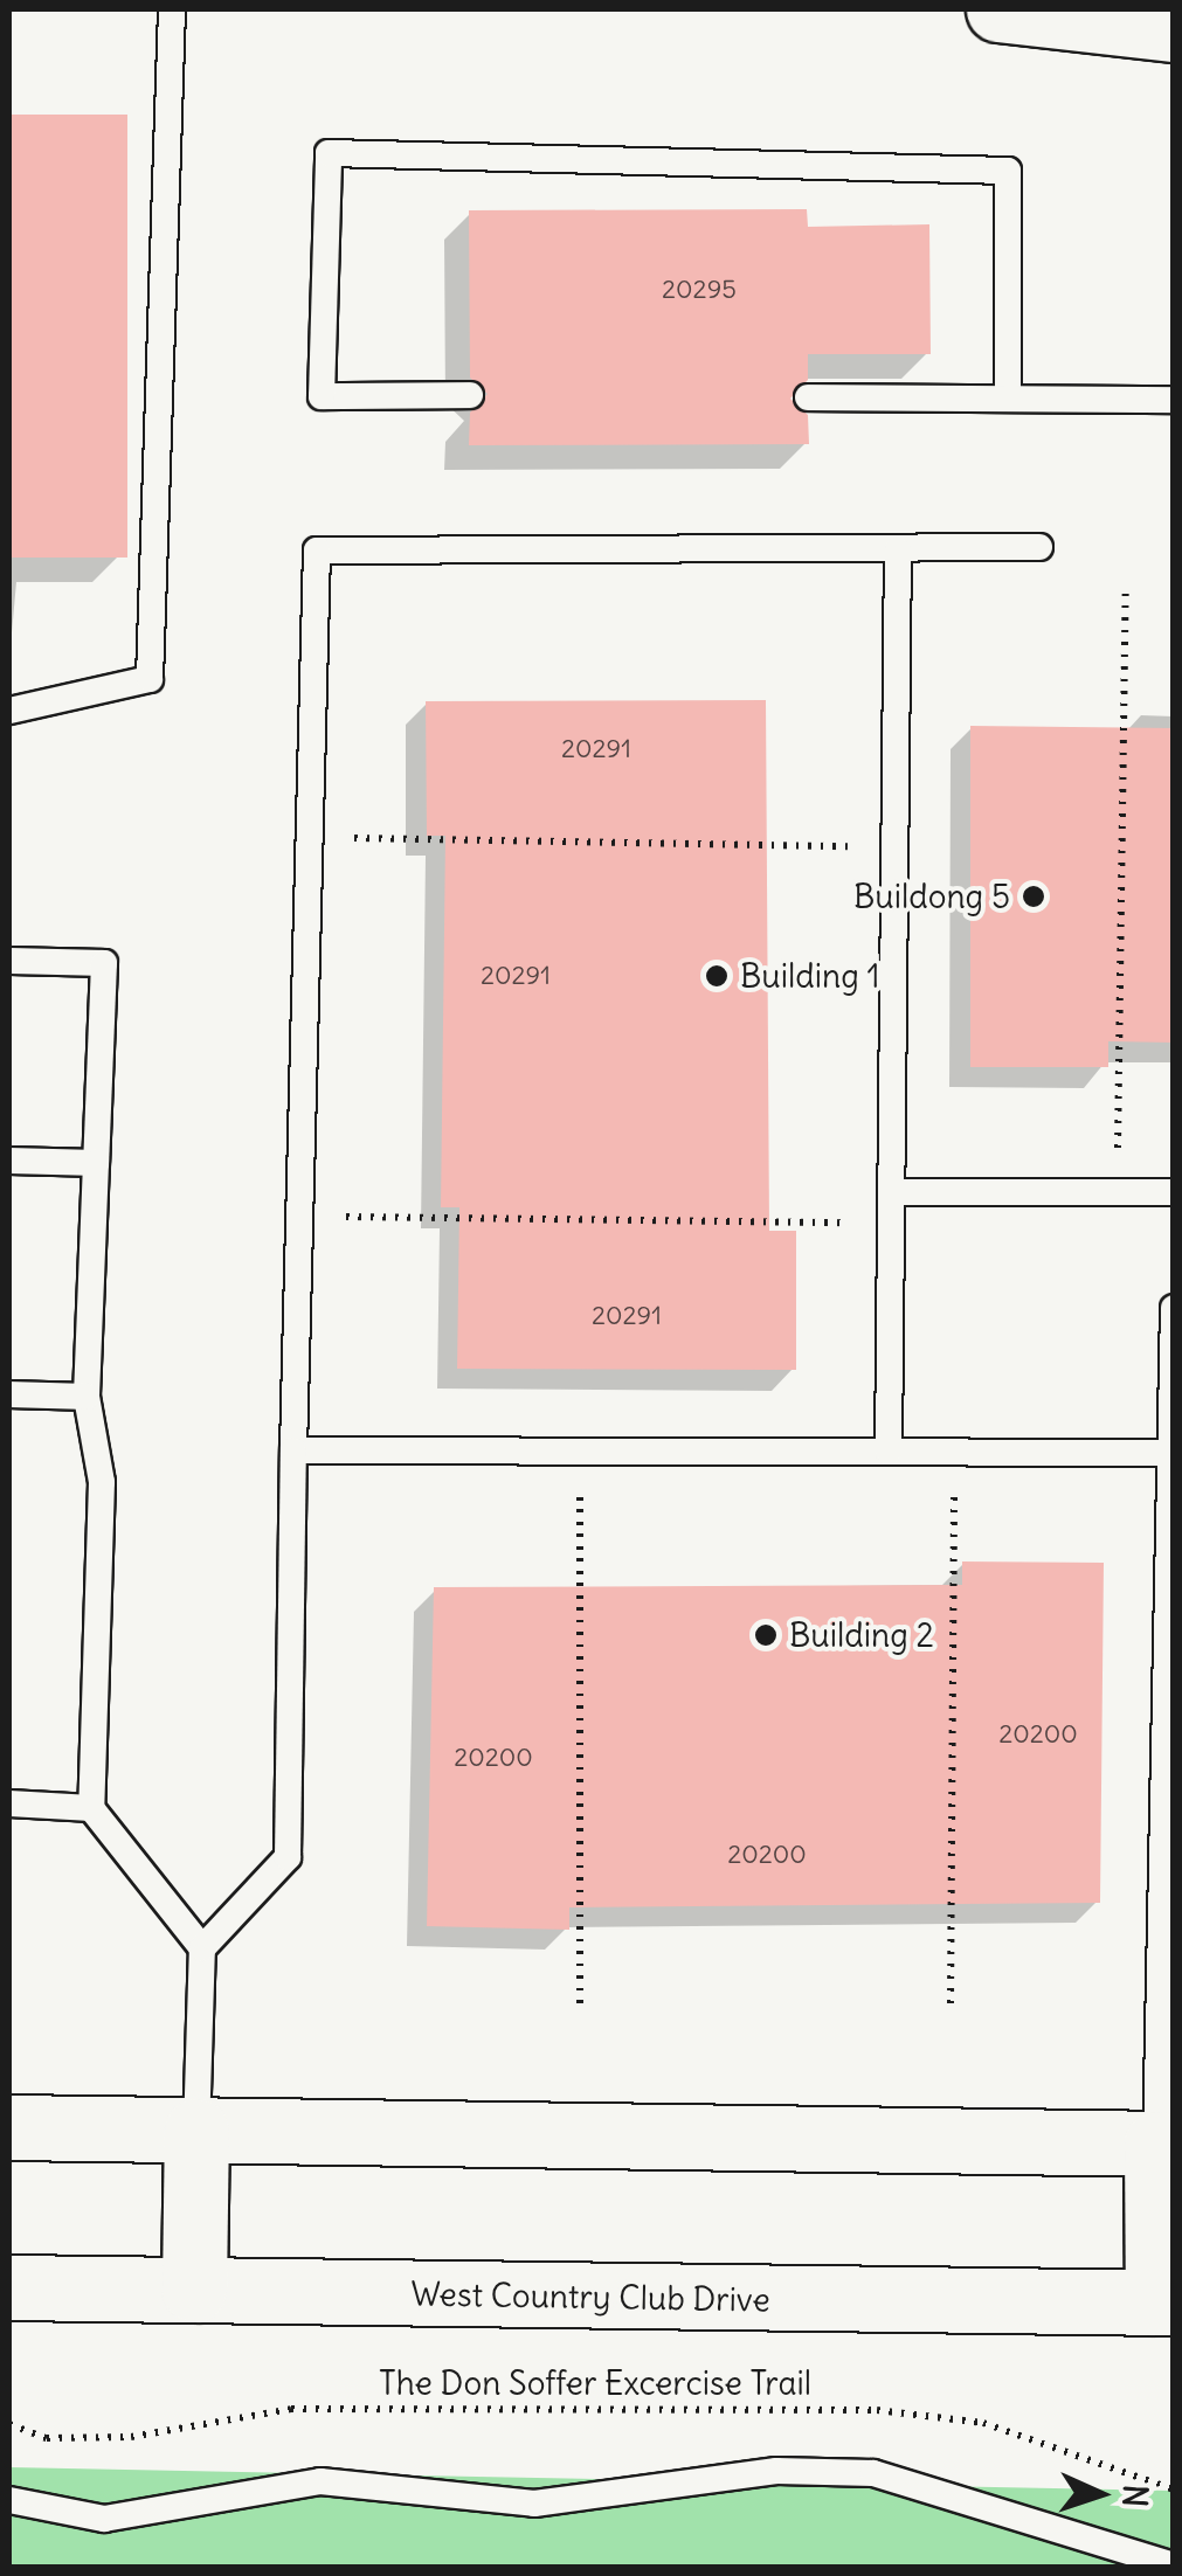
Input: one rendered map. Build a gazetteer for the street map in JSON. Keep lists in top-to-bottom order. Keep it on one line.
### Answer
{"streets":{"street":["West Country Club Drive"],"path":["The Don Soffer Excercise Trail"]},"places":["Buildong 5","Building 1","Building 2"],"house_numbers":["20295","20291","20291","20291","20200","20200","20200"],"north":"right"}
